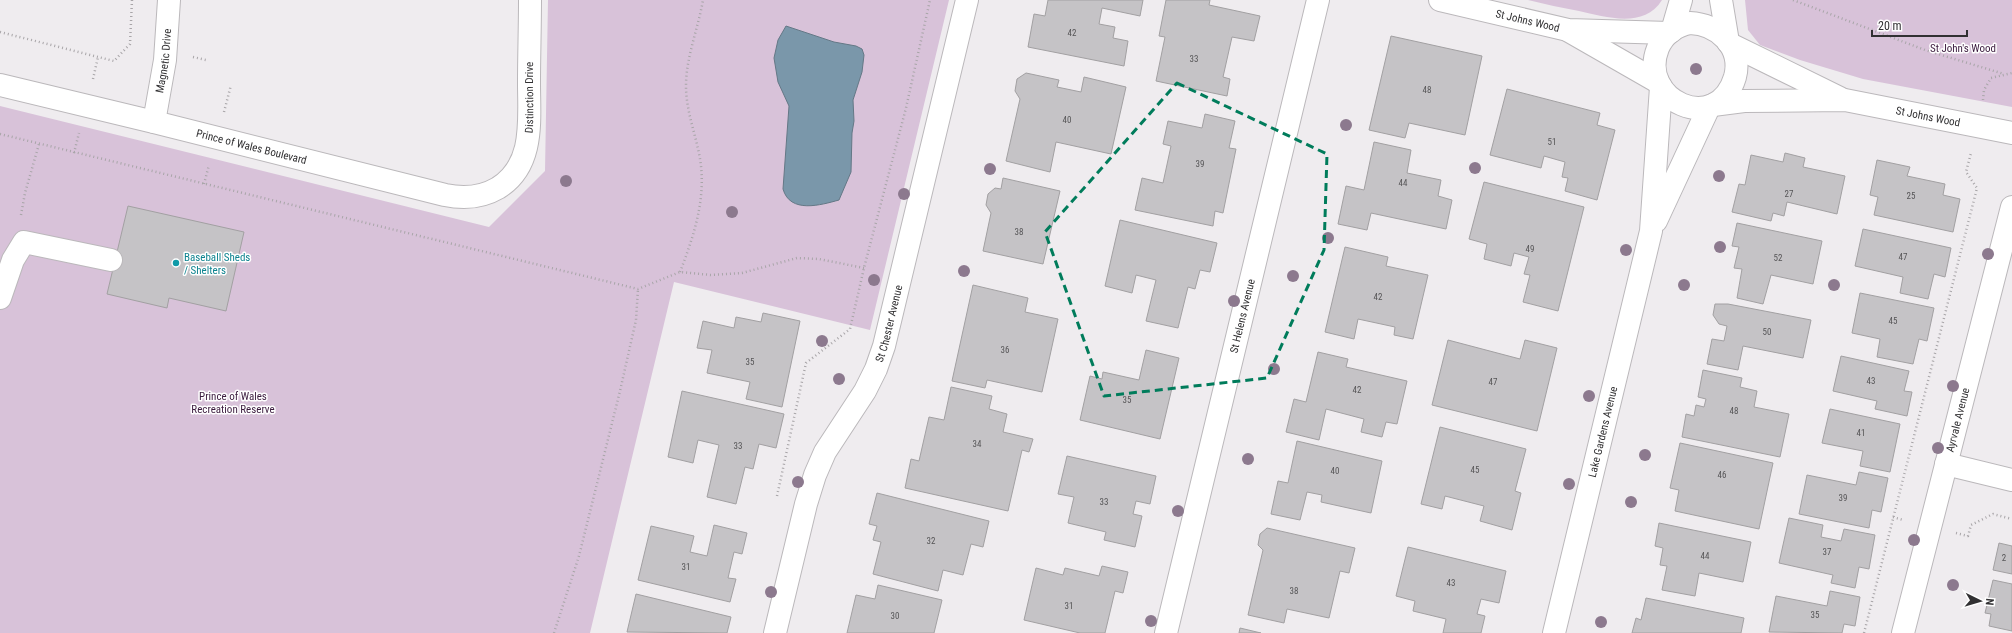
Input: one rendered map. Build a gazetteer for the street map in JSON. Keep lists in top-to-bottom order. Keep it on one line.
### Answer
{"streets":{"street":["St Johns Wood","Magnetic Drive","Distinction Drive","Prince of Wales Boulevard","St Helens Avenue","St Chester Avenue","Ayrvale Avenue","Lake Gardens Avenue"]},"crossings":[["St Johns Wood","Lake Gardens Avenue"],["Magnetic Drive","Prince of Wales Boulevard"],["Distinction Drive","Prince of Wales Boulevard"]],"parks":["St John's Wood","Prince of Wales Recreation Reserve"],"places":["Baseball Sheds / Shelters"],"house_numbers":["42","33","48","40","51","39","44","27","25","38","49","47","52","42","45","50","36","35","43","47","42","35","48","41","34","33","45","40","46","39","33","32","37","44","2","31","43","38","31","35","30"],"scale_bar":"20 m","north":"right"}
